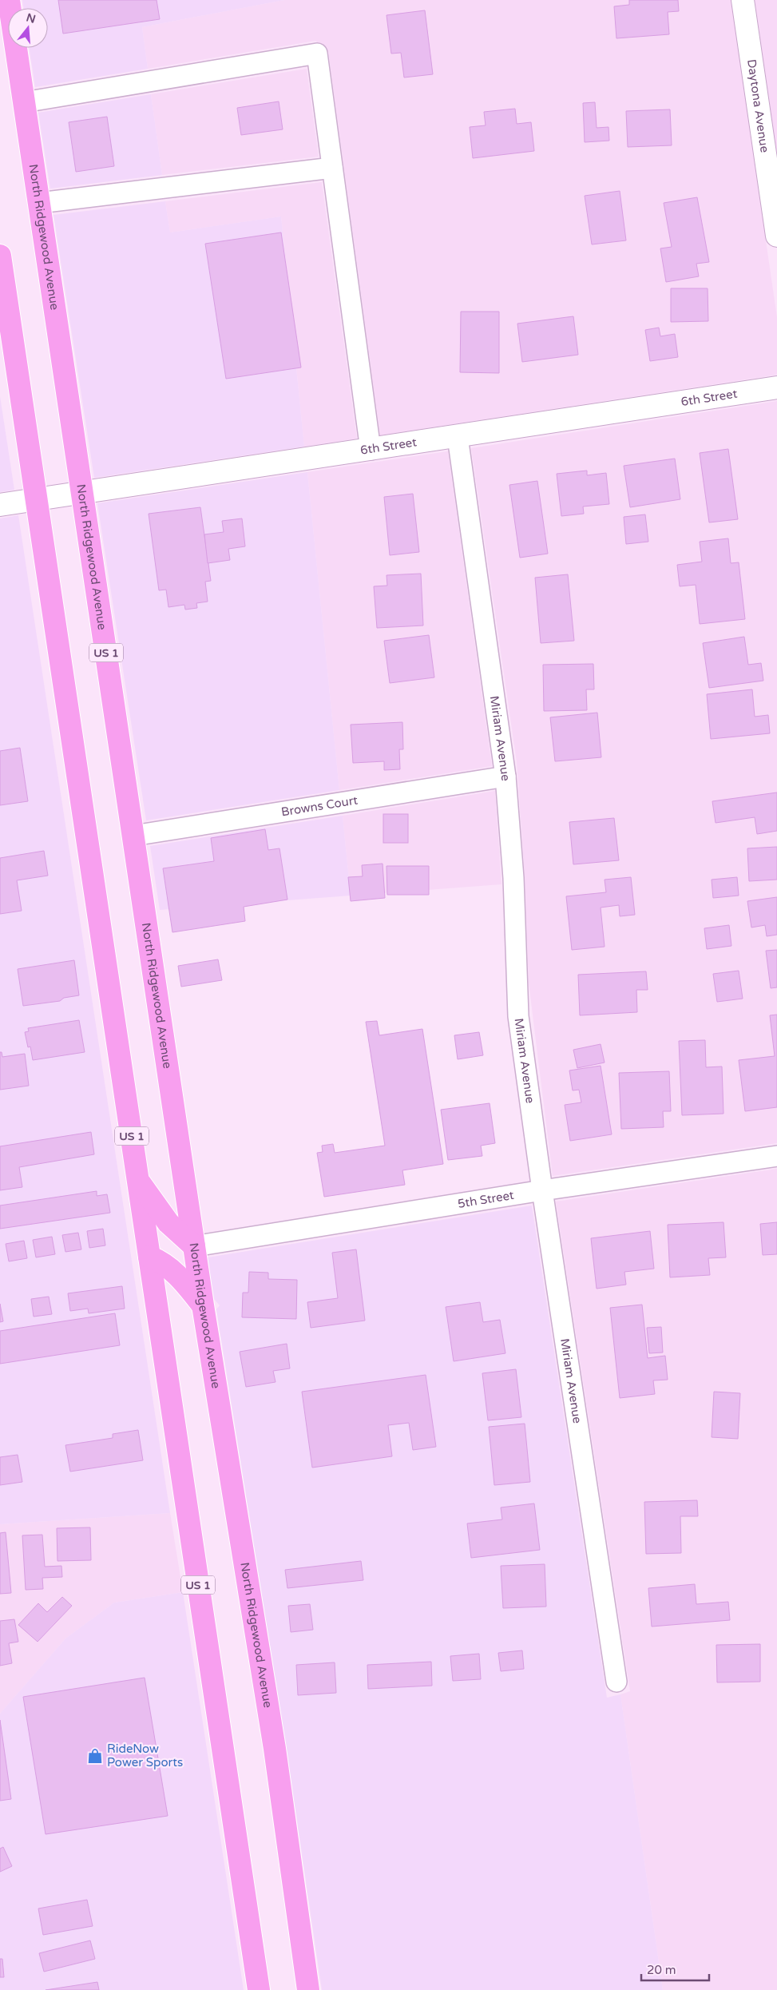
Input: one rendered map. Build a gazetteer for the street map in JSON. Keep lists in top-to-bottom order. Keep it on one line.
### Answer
{"streets":{"main road":["North Ridgewood Avenue","US 1"],"street":["Daytona Avenue","6th Street","Miriam Avenue","Browns Court","5th Street"]},"crossings":[["North Ridgewood Avenue","6th Street"],["North Ridgewood Avenue","Browns Court"],["North Ridgewood Avenue","5th Street"],["6th Street","US 1"],["6th Street","Miriam Avenue"],["Miriam Avenue","Browns Court"],["Miriam Avenue","5th Street"]],"places":{"shop":["RideNow Power Sports"]},"scale_bar":"20 m","north":"top"}
